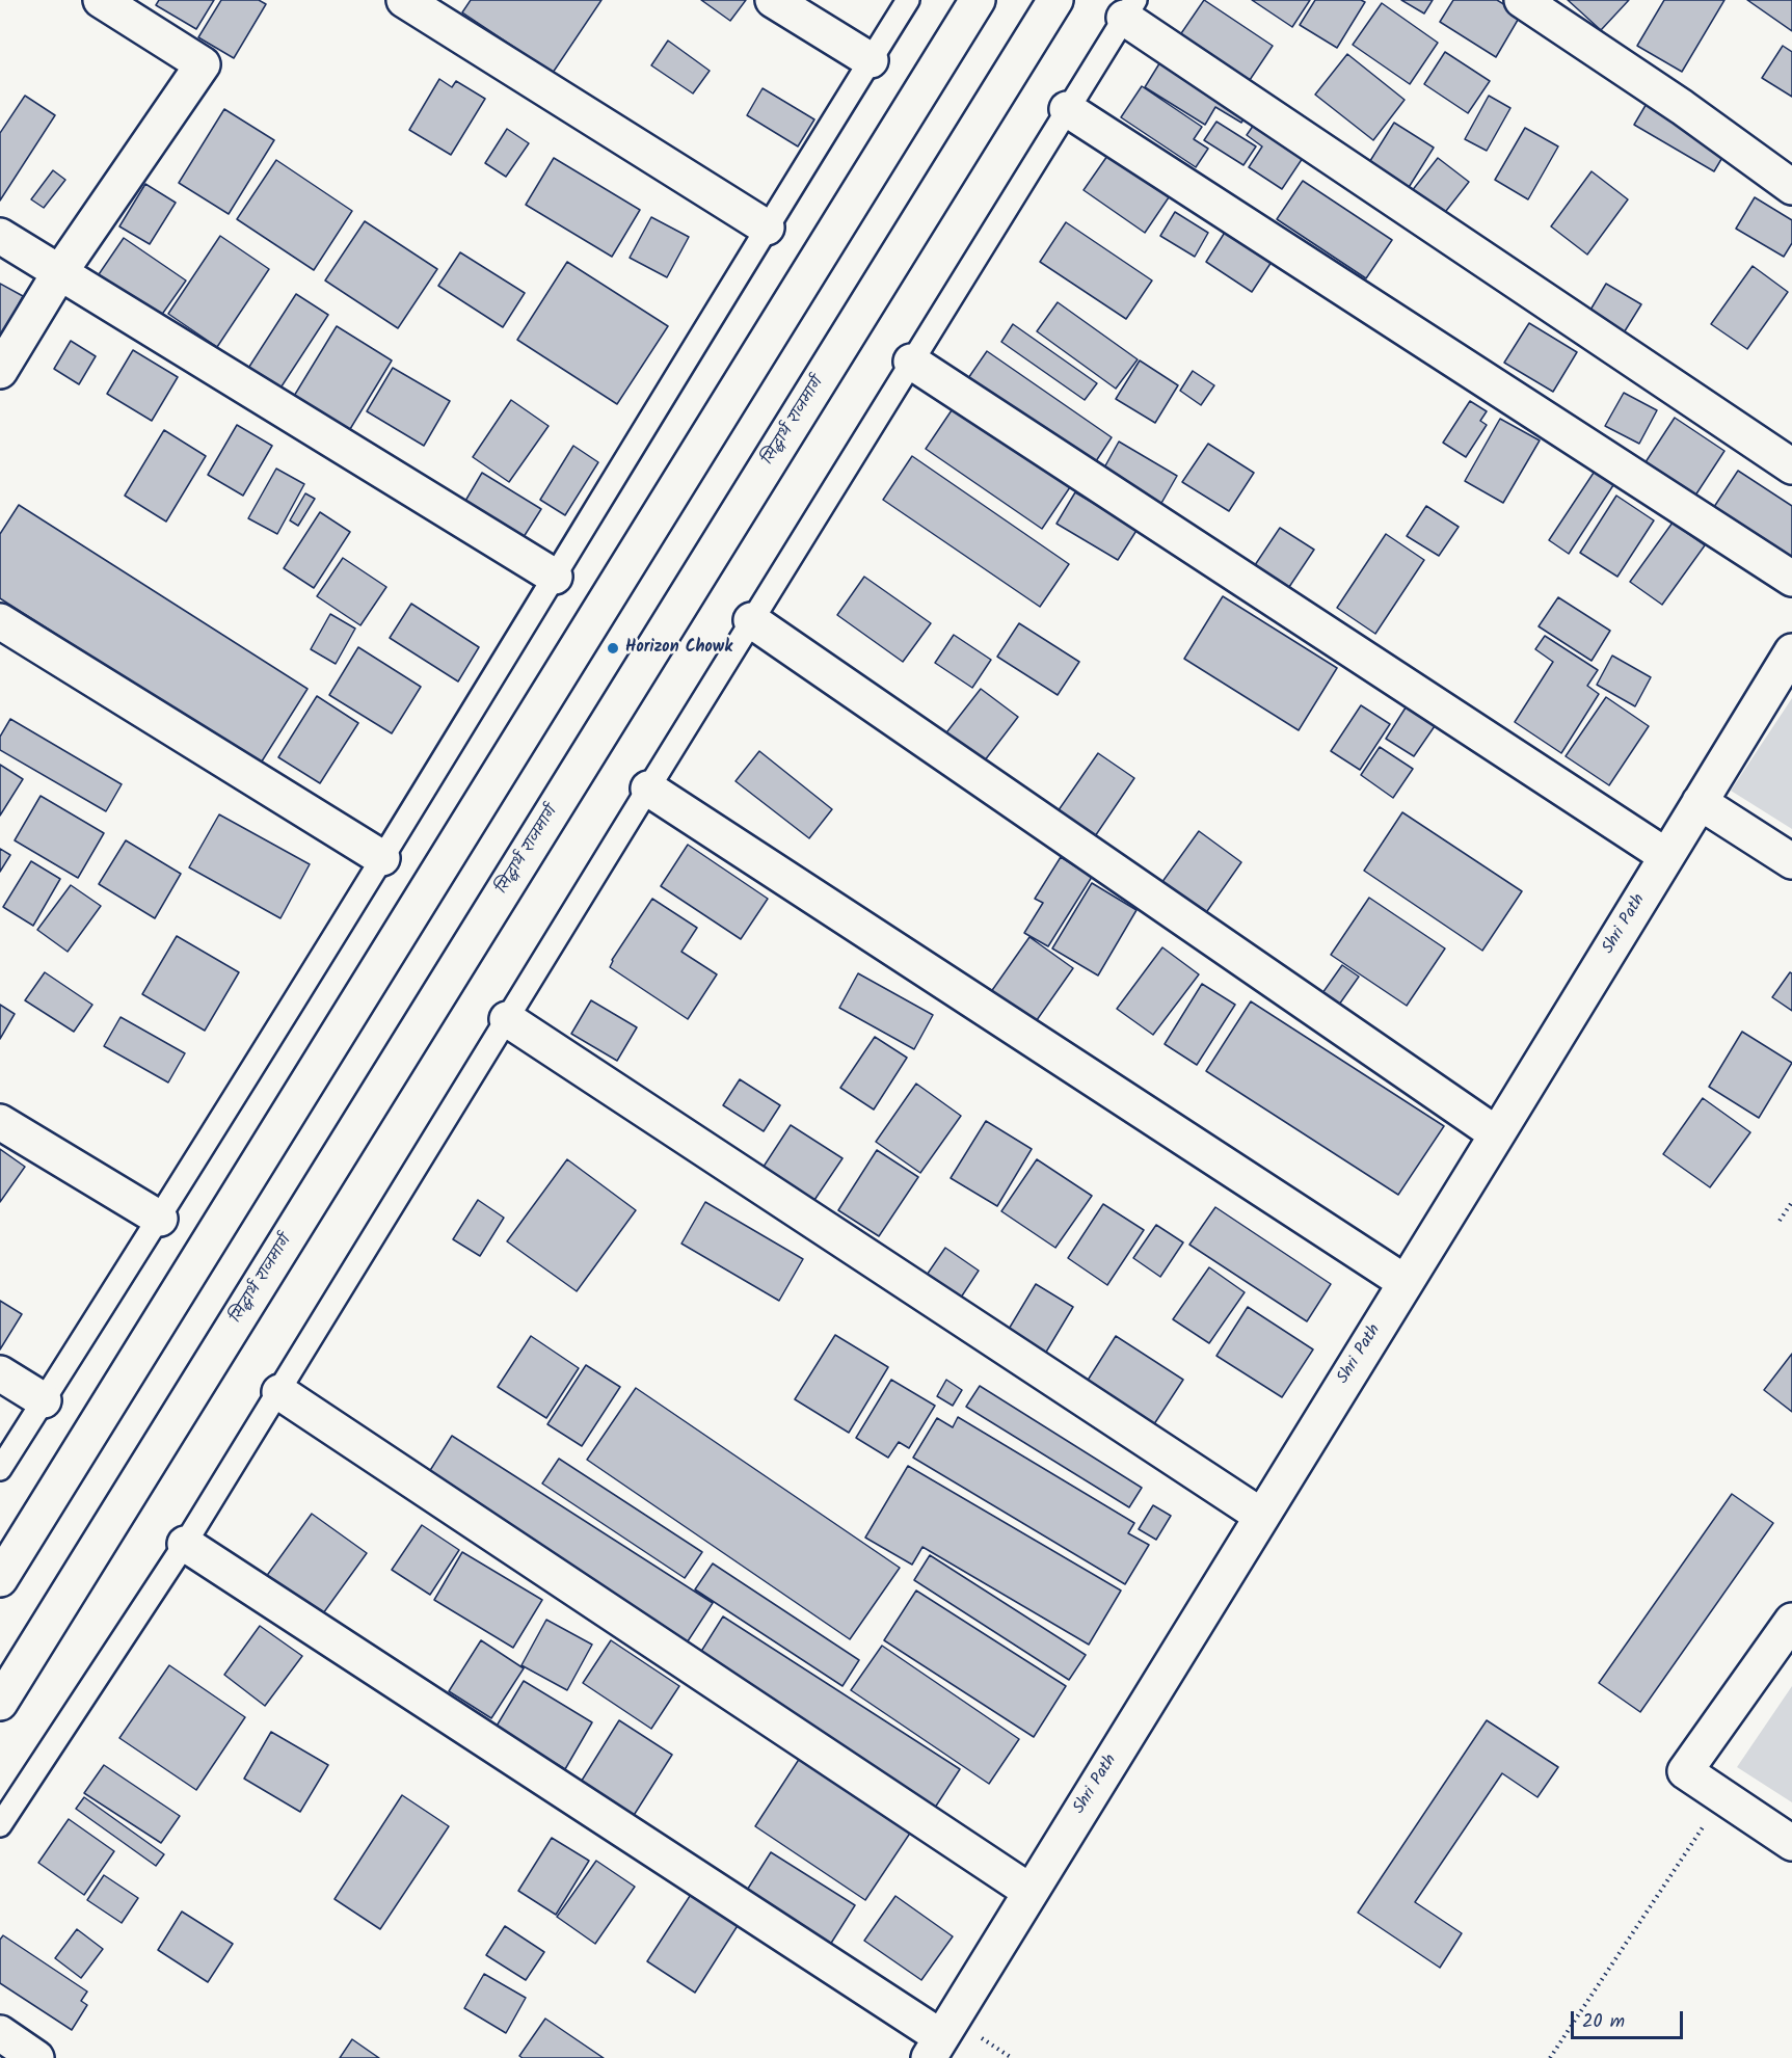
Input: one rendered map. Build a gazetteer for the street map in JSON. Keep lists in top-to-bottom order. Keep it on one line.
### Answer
{"streets":{"main road":["सिद्धार्थ राजमार्ग","Shri Path"]},"places":["Horizon Chowk"],"scale_bar":"20 m"}
